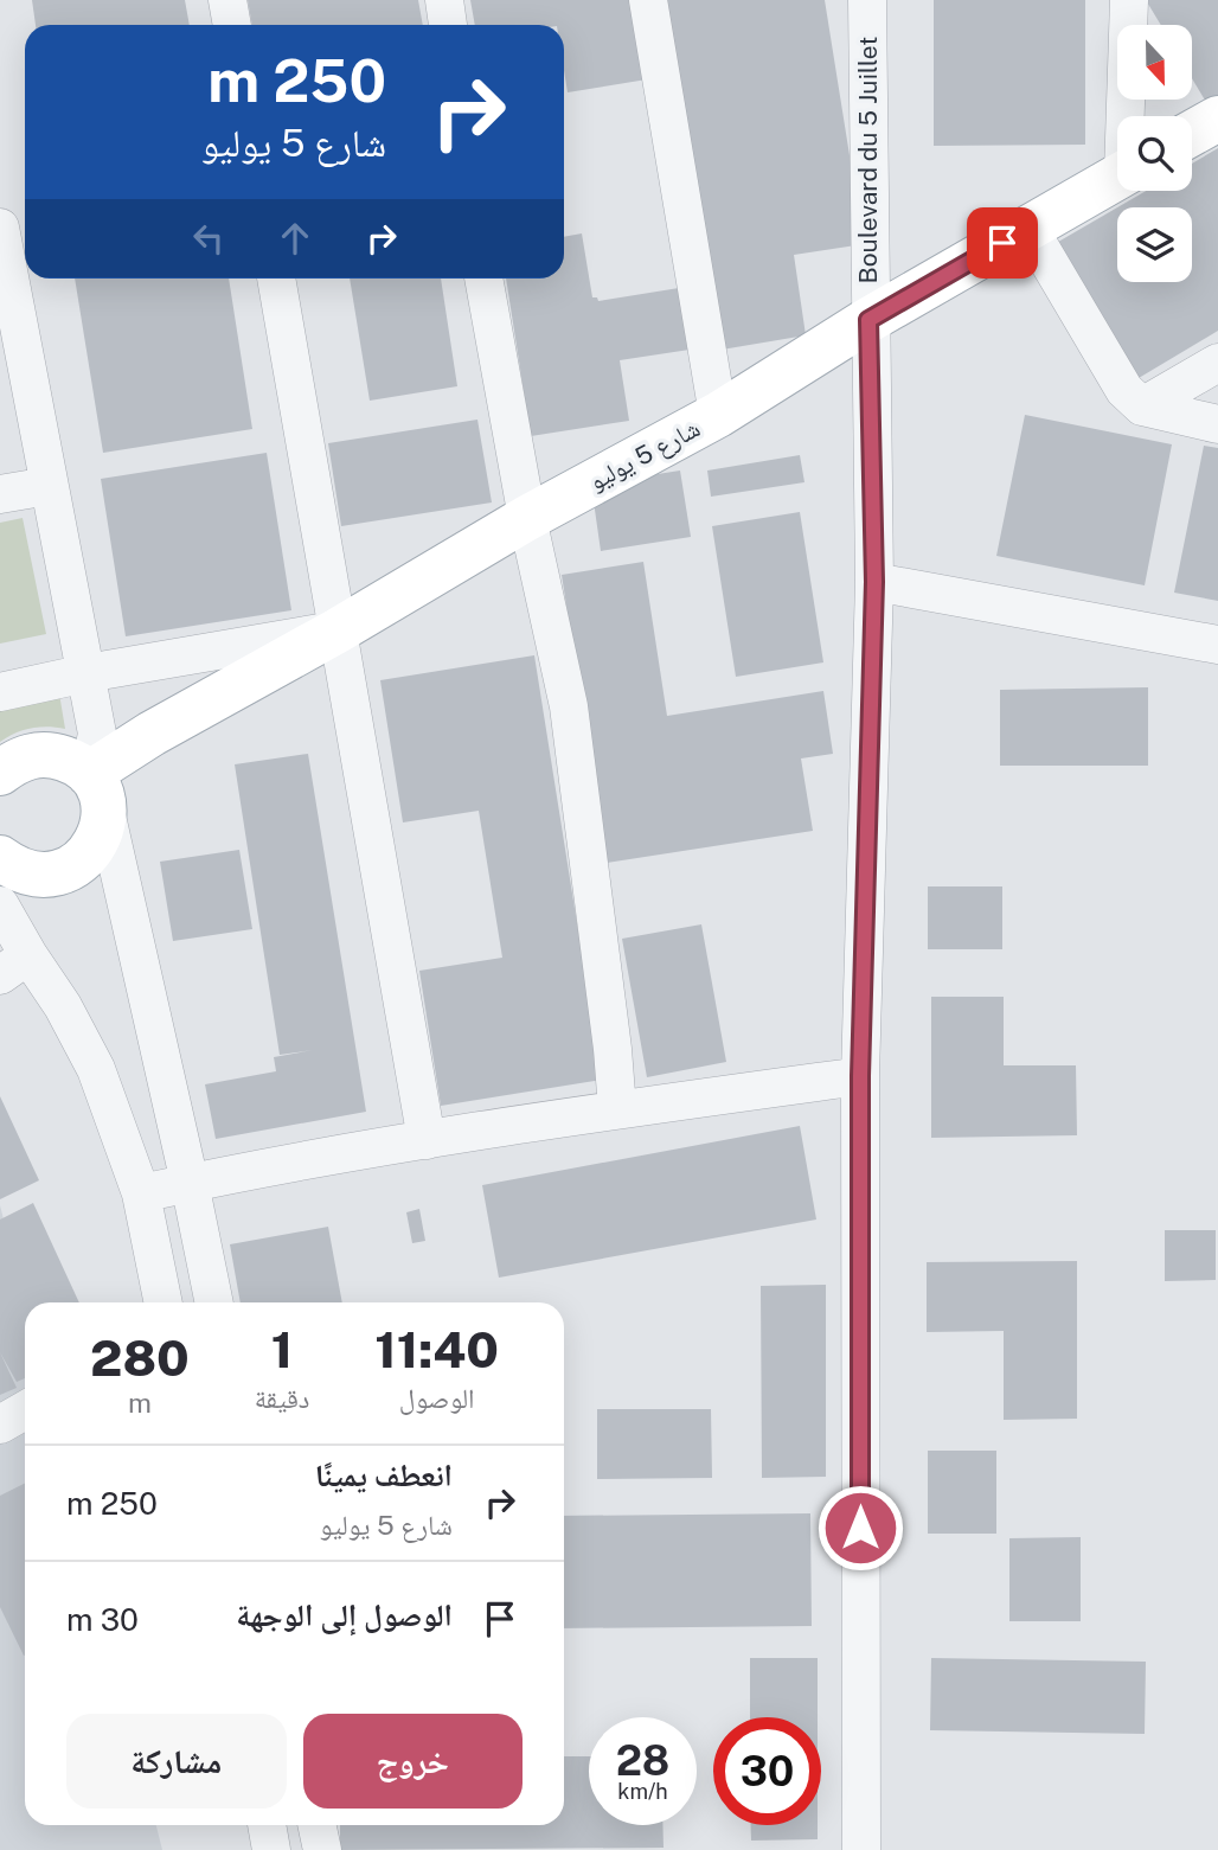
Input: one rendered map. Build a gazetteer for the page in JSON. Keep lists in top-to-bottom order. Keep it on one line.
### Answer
{"streets":{"main road":["شارع 5 يوليو"],"street":["Boulevard du 5 Juillet"]},"crossings":[["Boulevard du 5 Juillet","شارع 5 يوليو"]],"north":"bottom","page":{"turn":["250 m","شارع 5 يوليو"],"eta":["11:40","الوصول","1","دقيقة","280","m"],"list":[{"name":"انعطف يمينًا","note":"شارع 5 يوليو","value":"250 m"},{"name":"الوصول إلى الوجهة","value":"30 m"}],"buttons":["خروج","مشاركة"],"speed":"28 km/h","limit":"30"}}
